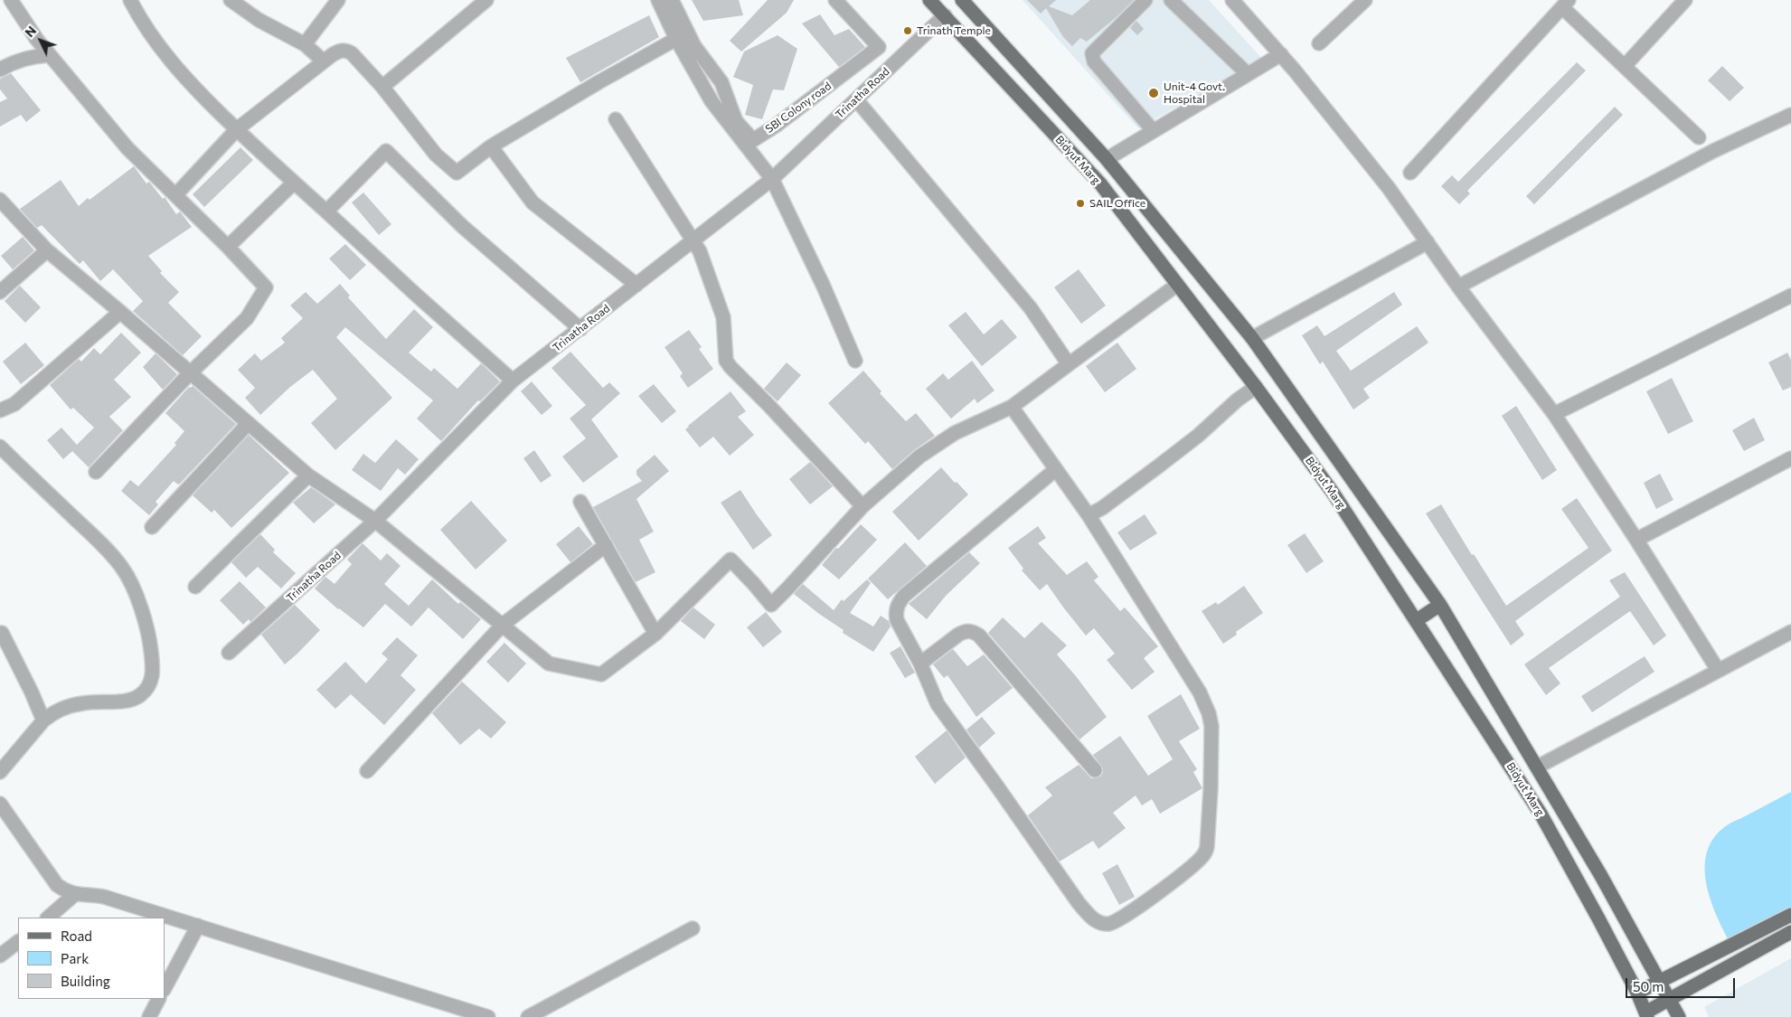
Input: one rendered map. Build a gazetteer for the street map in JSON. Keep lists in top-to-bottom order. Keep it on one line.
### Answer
{"streets":{"main road":["Bidyut Marg"],"street":["Trinatha Road","SBI Colony road"]},"crossings":[["Trinatha Road","Bidyut Marg"]],"places":["Trinath Temple","Unit-4 Govt. Hospital","SAIL Office"],"legend":["Road","Park","Building"],"scale_bar":"50 m","north":"top left"}
